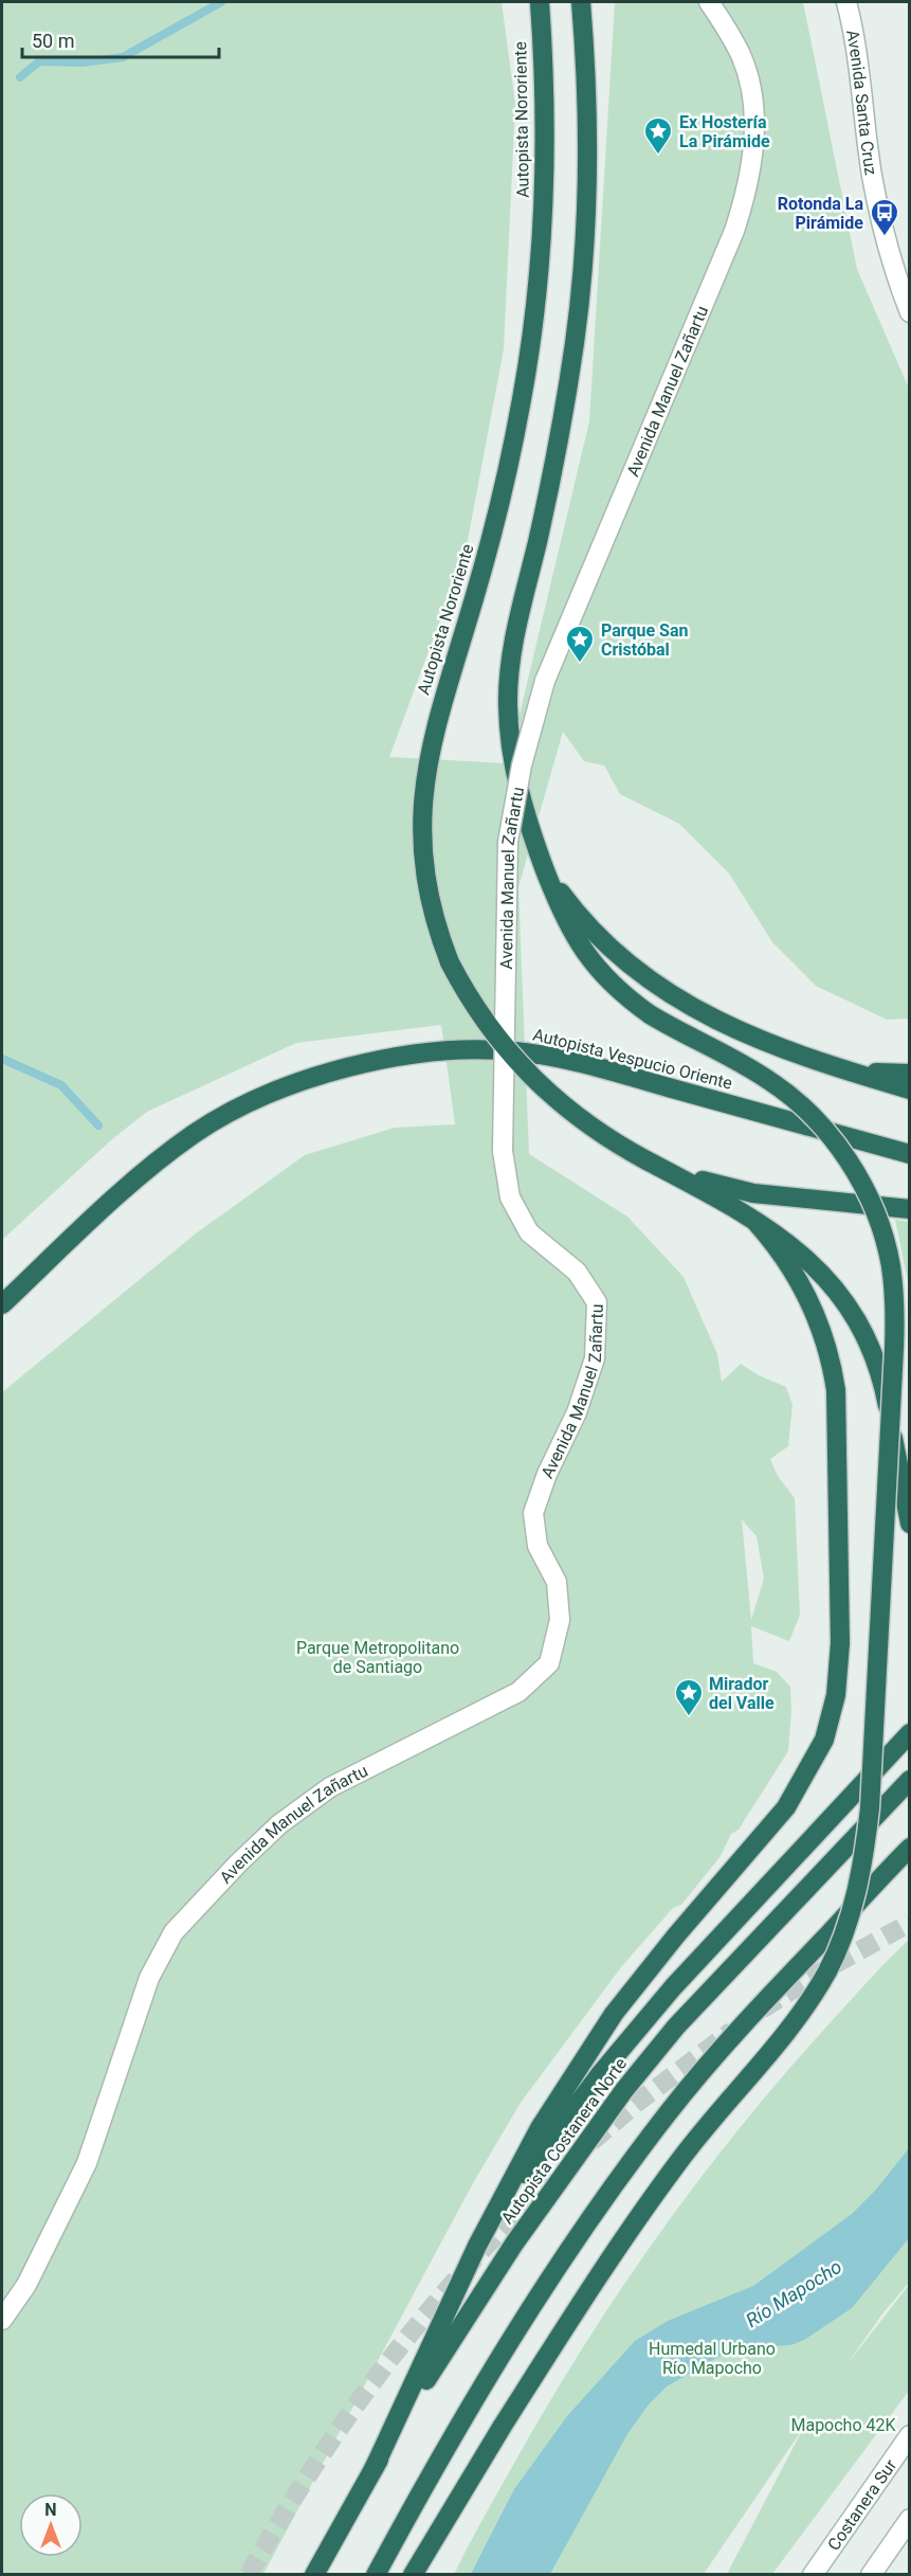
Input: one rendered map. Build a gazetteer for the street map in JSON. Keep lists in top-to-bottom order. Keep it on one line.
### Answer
{"streets":{"highway":["Autopista Nororiente","Autopista Vespucio Oriente","Autopista Costanera Norte"],"street":["Avenida Santa Cruz","Avenida Manuel Zañartu","Costanera Sur"]},"water":["Río Mapocho"],"parks":["Parque Metropolitano de Santiago","Humedal Urbano Río Mapocho","Mapocho 42K"],"places":{"place":["Ex Hostería La Pirámide","Parque San Cristóbal","Mirador del Valle"],"bus stop":["Rotonda La Pirámide"]},"scale_bar":"50 m","north":"top"}
